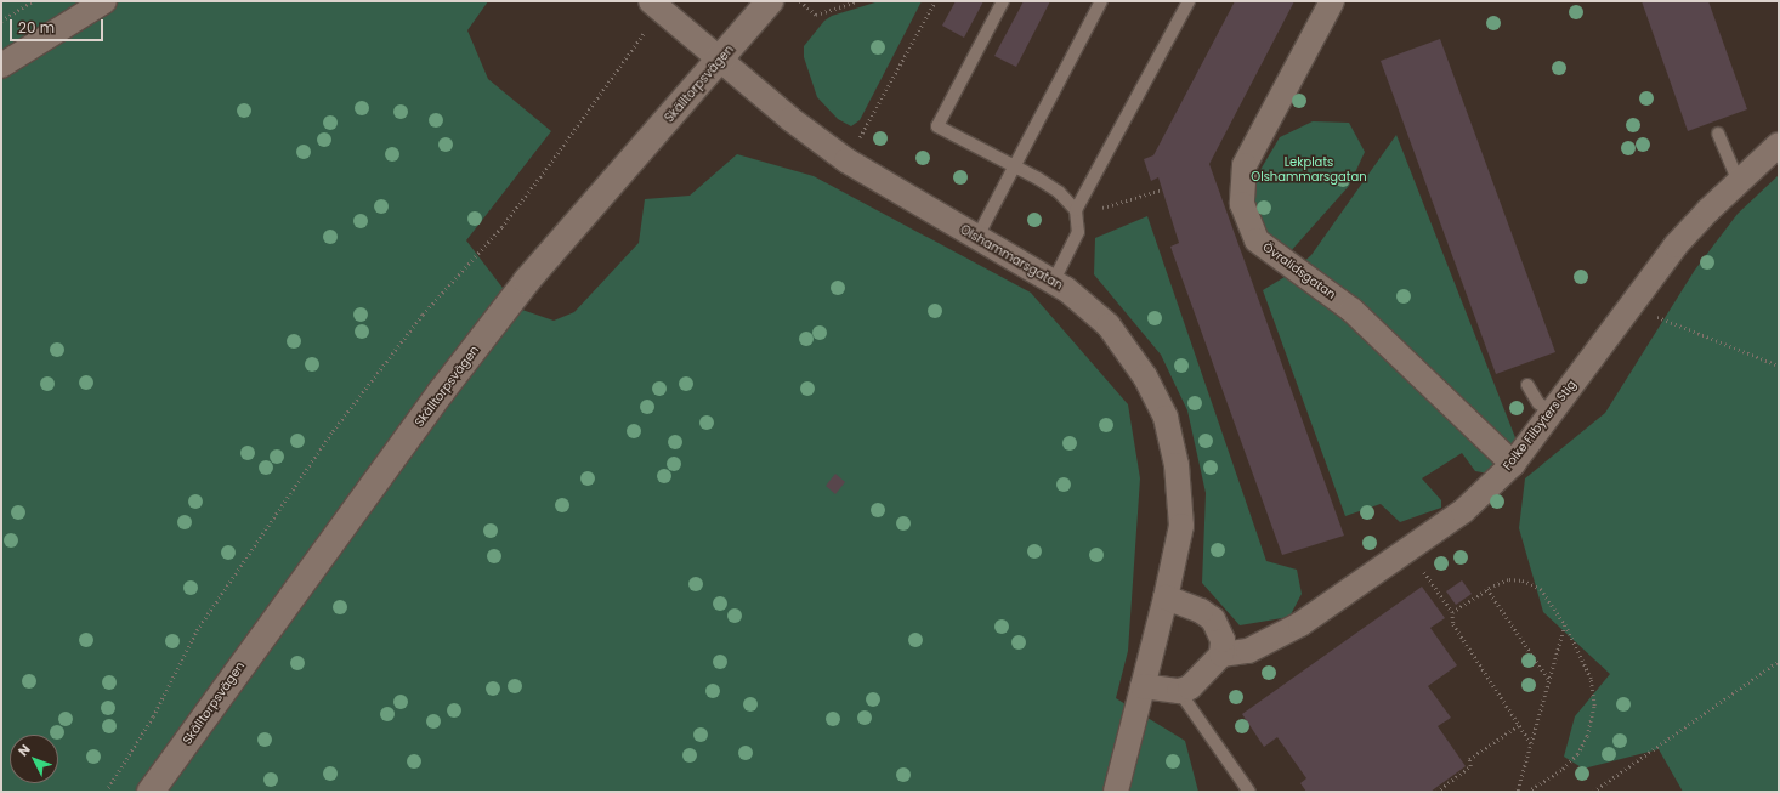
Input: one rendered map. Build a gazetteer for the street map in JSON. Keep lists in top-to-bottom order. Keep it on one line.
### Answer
{"streets":{"street":["Skälltorpsvägen","Olshammarsgatan","Övralidsgatan","Folke Filbyters Stig"]},"crossings":[["Skälltorpsvägen","Olshammarsgatan"],["Övralidsgatan","Folke Filbyters Stig"]],"parks":["Lekplats Olshammarsgatan"],"scale_bar":"20 m","north":"top left"}
